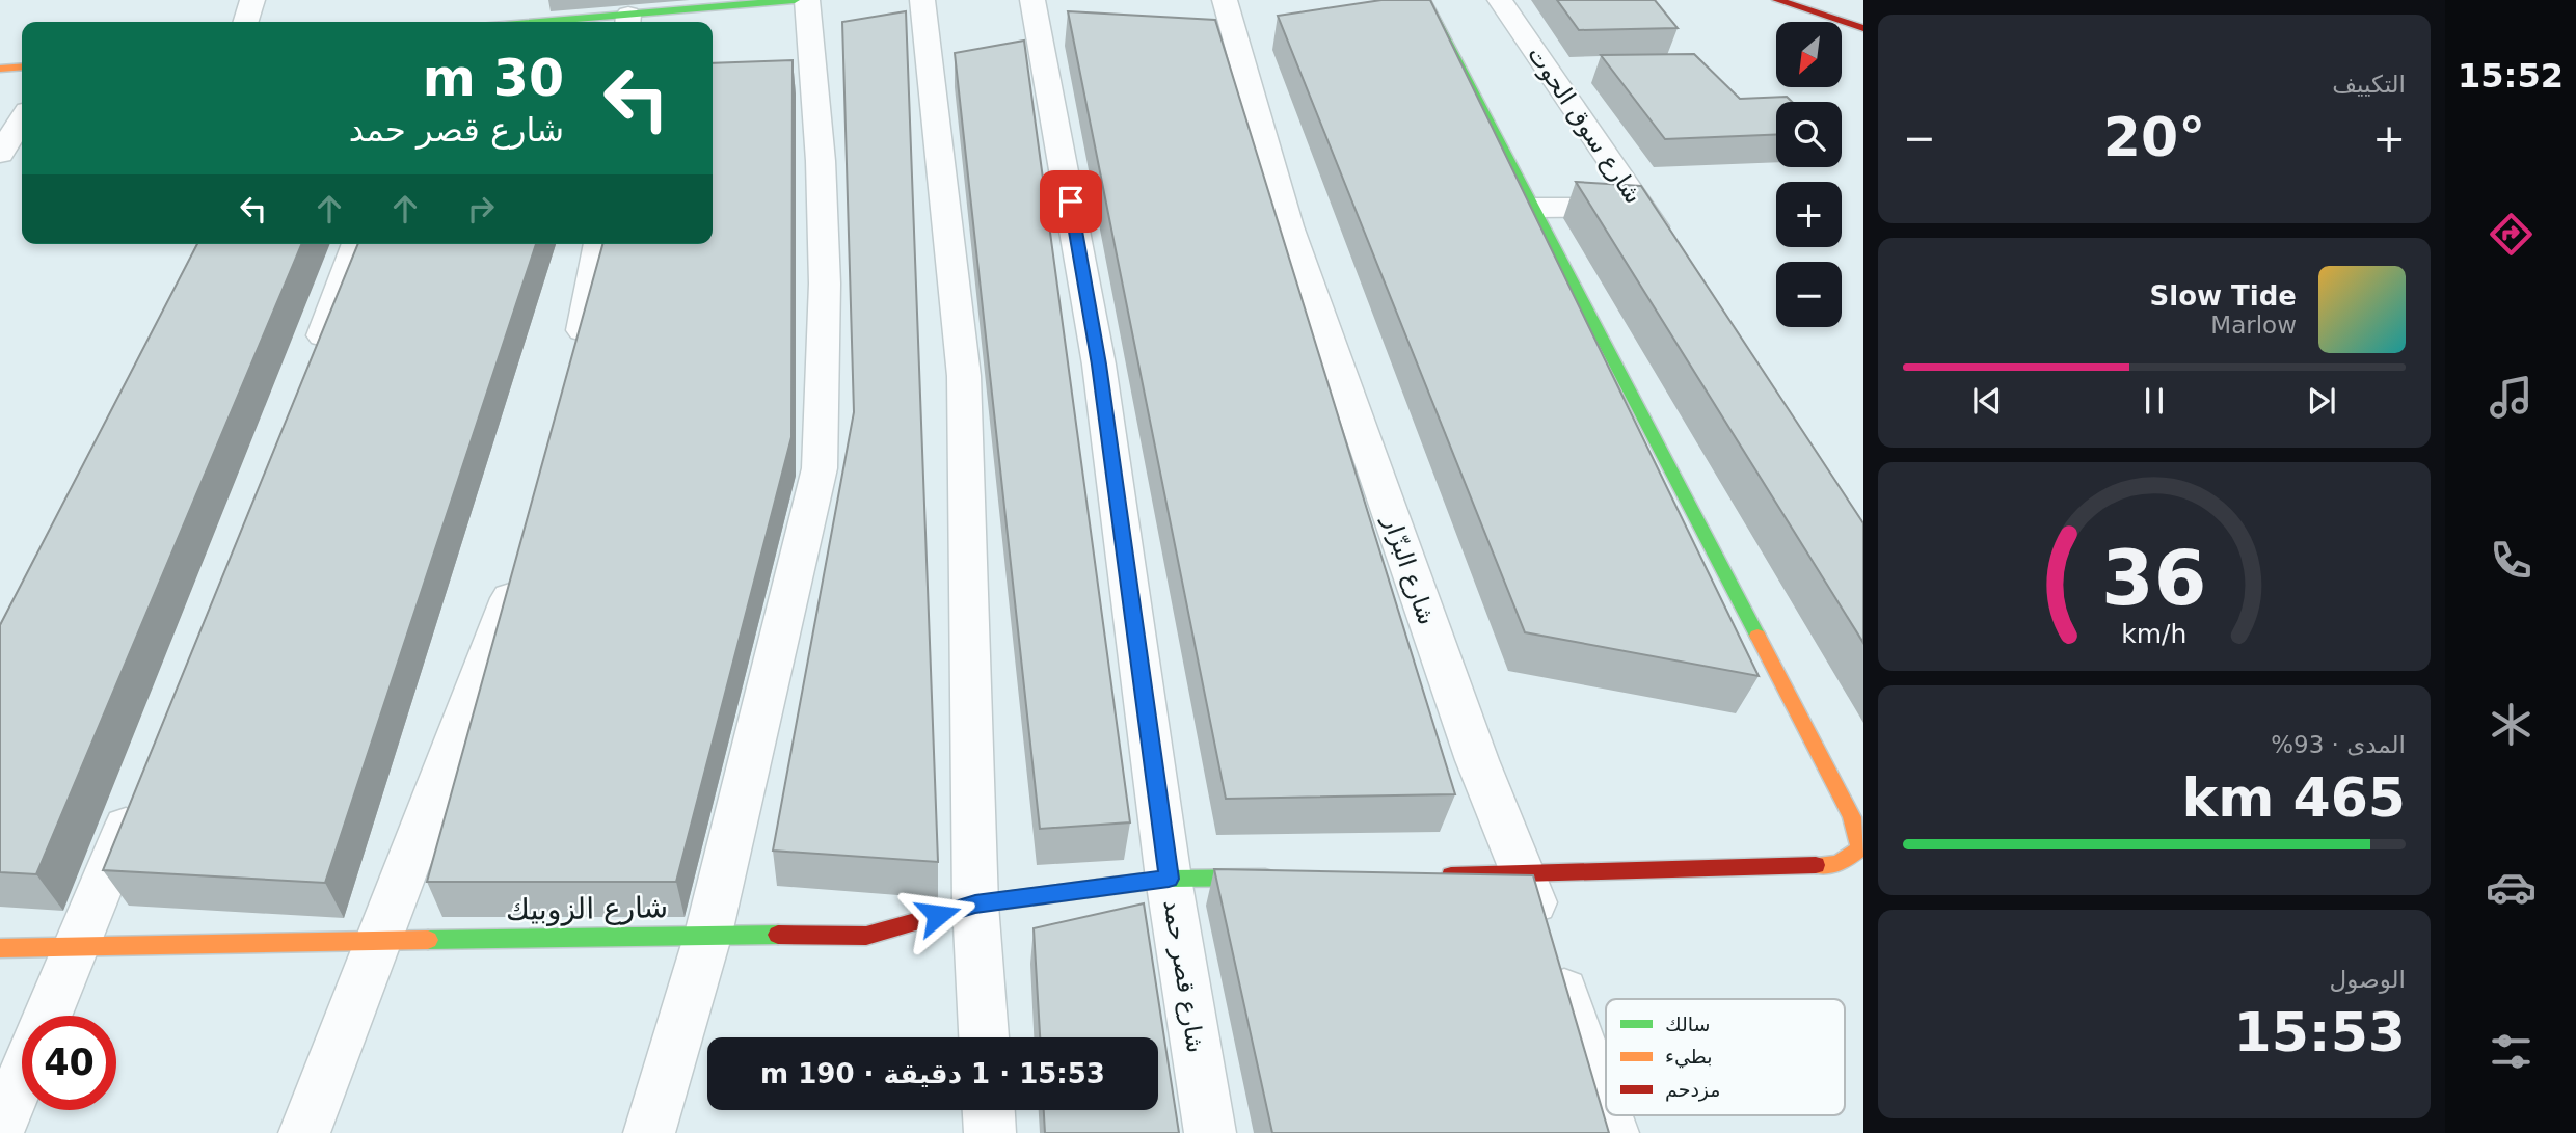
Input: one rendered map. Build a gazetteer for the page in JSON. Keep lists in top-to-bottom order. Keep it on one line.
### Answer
{"streets":{"street":["شارع سوق الحوت","شارع البزّار","شارع الزوبيك","شارع قصر حمد"]},"crossings":[["شارع الزوبيك","شارع قصر حمد"]],"legend":["سالك","بطيء","مزدحم"],"north":"bottom left","page":{"tabs":"15:52","tile":["التكييف",["المدى · 93%","465 km"],["الوصول","15:53"]],"map_buttons":["+","−"],"turn":["30 m","شارع قصر حمد"],"heat":["−","20°","+"],"song":["Slow Tide","Marlow"],"limit":"40","trip":"15:53 · 1 دقيقة · 190 m","gauge":["36","km/h"]}}
